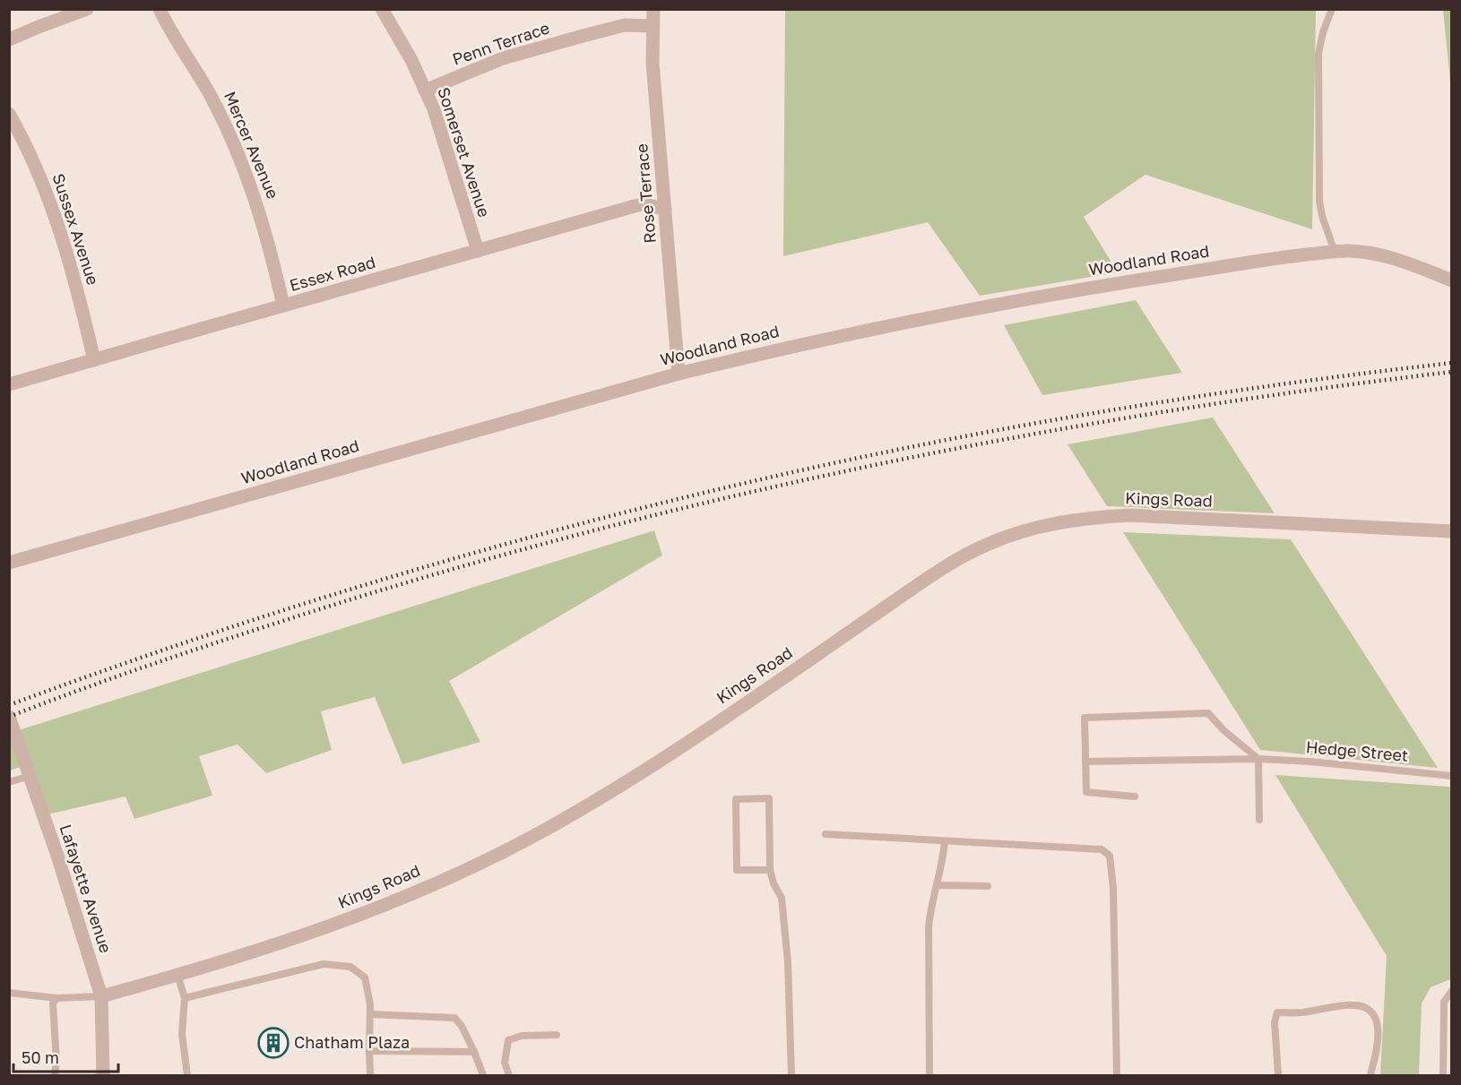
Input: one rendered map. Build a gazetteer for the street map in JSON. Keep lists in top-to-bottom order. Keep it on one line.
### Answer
{"streets":{"street":["Penn Terrace","Mercer Avenue","Somerset Avenue","Rose Terrace","Sussex Avenue","Woodland Road","Essex Road","Kings Road","Lafayette Avenue"],"lane":["Hedge Street"]},"crossings":[["Penn Terrace","Somerset Avenue"],["Penn Terrace","Rose Terrace"],["Mercer Avenue","Essex Road"],["Somerset Avenue","Essex Road"],["Rose Terrace","Woodland Road"],["Rose Terrace","Essex Road"],["Sussex Avenue","Essex Road"],["Kings Road","Lafayette Avenue"]],"places":{"building":["Chatham Plaza"]},"scale_bar":"50 m"}
